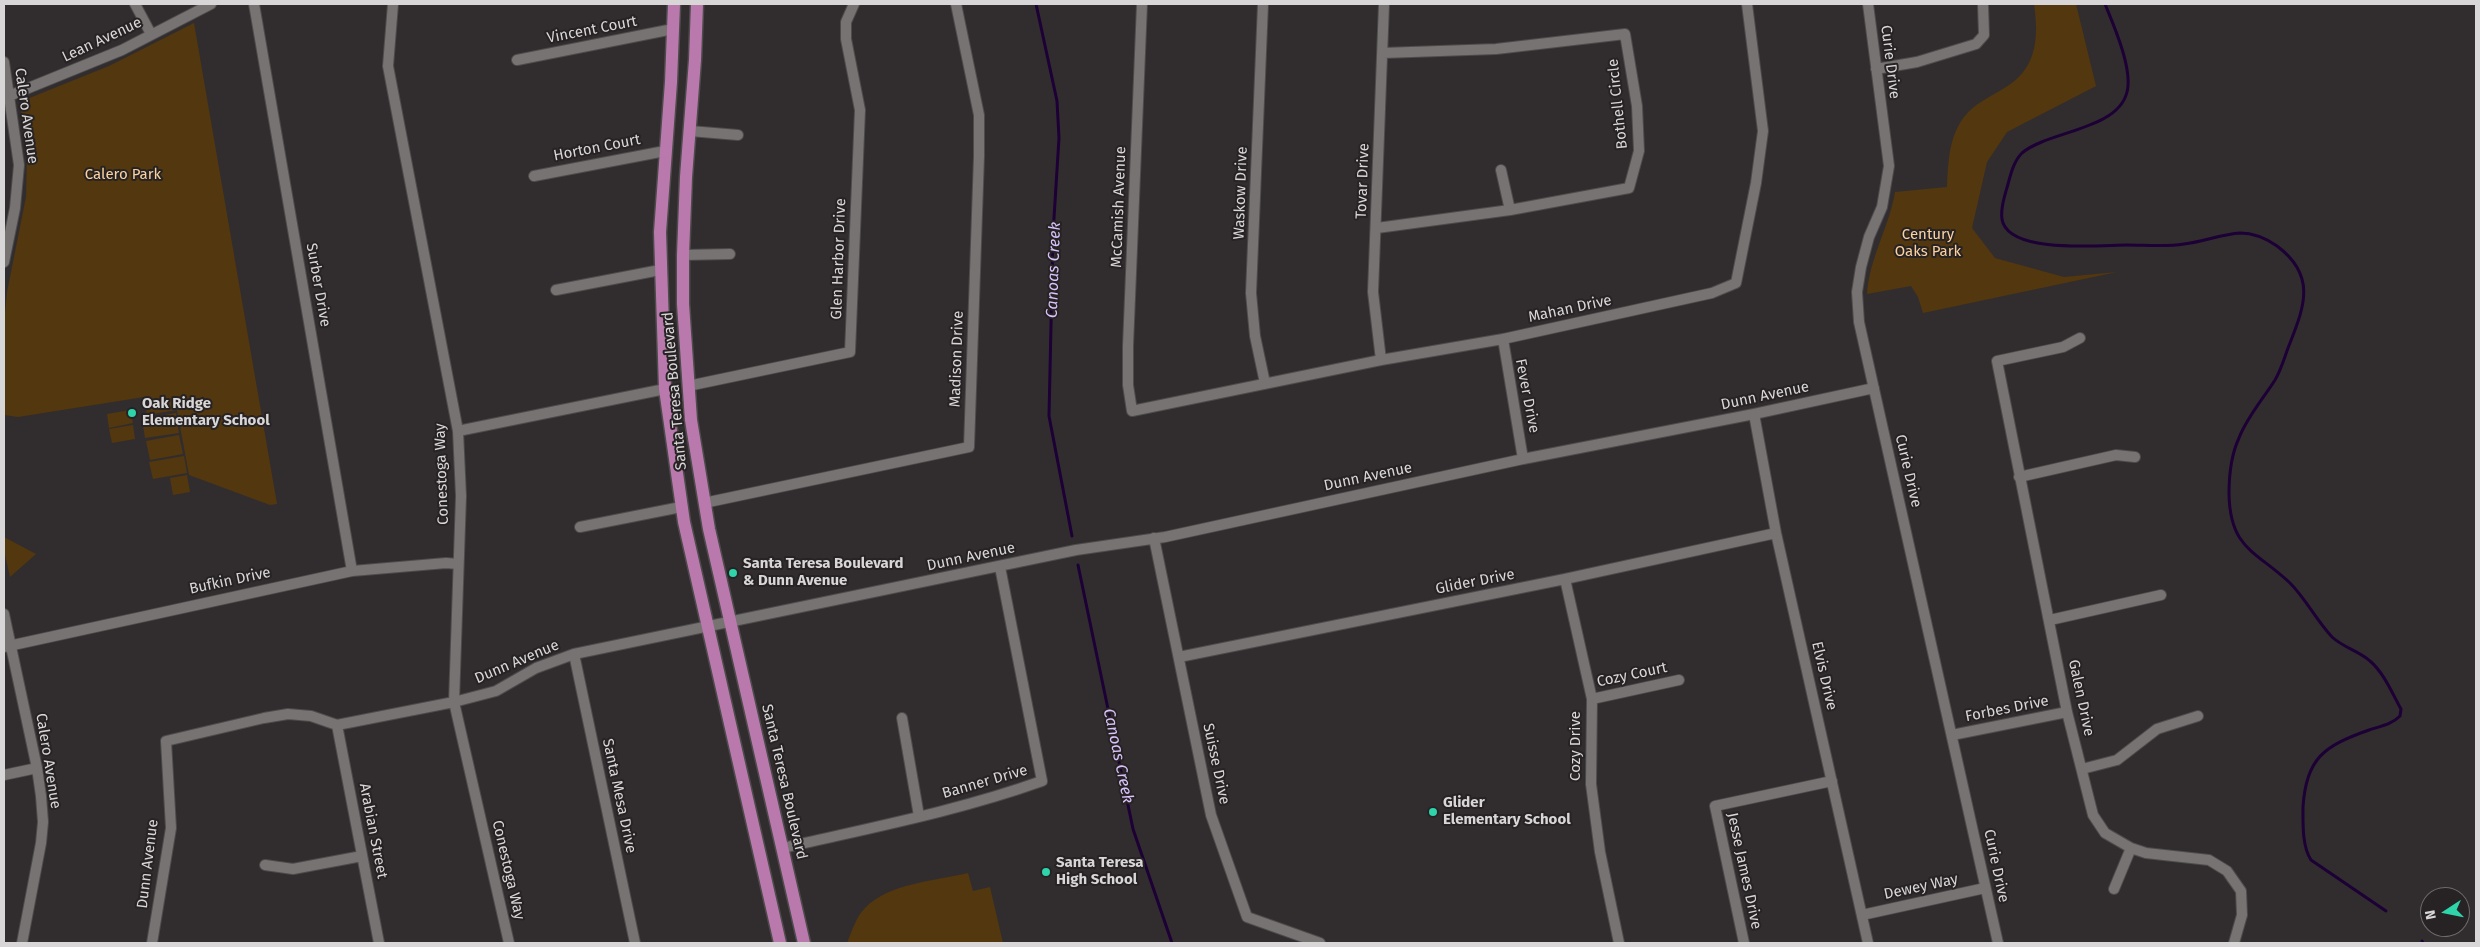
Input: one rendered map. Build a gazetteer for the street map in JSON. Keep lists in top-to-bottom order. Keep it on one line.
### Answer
{"streets":{"main road":["Santa Teresa Boulevard"],"street":["Vincent Court","Lean Avenue","Curie Drive","Bothell Circle","Calero Avenue","Horton Court","Tovar Drive","Waskow Drive","McCamish Avenue","Glen Harbor Drive","Surber Drive","Mahan Drive","Madison Drive","Fever Drive","Dunn Avenue","Conestoga Way","Bufkin Drive","Glider Drive","Cozy Court","Elvis Drive","Galen Drive","Forbes Drive","Cozy Drive","Suisse Drive","Banner Drive","Santa Mesa Drive","Arabian Street","Jesse James Drive","Dewey Way"]},"crossings":[["Vincent Court","Santa Teresa Boulevard"],["Lean Avenue","Calero Avenue"],["Curie Drive","Dunn Avenue"],["Curie Drive","Forbes Drive"],["Curie Drive","Dewey Way"],["Bothell Circle","Tovar Drive"],["Calero Avenue","Bufkin Drive"],["Horton Court","Santa Teresa Boulevard"],["Tovar Drive","Mahan Drive"],["Waskow Drive","Mahan Drive"],["McCamish Avenue","Mahan Drive"],["Glen Harbor Drive","Santa Teresa Boulevard"],["Surber Drive","Bufkin Drive"],["Mahan Drive","Fever Drive"],["Madison Drive","Santa Teresa Boulevard"],["Santa Teresa Boulevard","Dunn Avenue"],["Santa Teresa Boulevard","Banner Drive"],["Fever Drive","Dunn Avenue"],["Dunn Avenue","Conestoga Way"],["Dunn Avenue","Elvis Drive"],["Dunn Avenue","Suisse Drive"],["Dunn Avenue","Banner Drive"],["Dunn Avenue","Santa Mesa Drive"],["Dunn Avenue","Arabian Street"],["Conestoga Way","Bufkin Drive"],["Glider Drive","Elvis Drive"],["Glider Drive","Cozy Drive"],["Glider Drive","Suisse Drive"],["Cozy Court","Cozy Drive"],["Elvis Drive","Jesse James Drive"],["Elvis Drive","Dewey Way"],["Galen Drive","Forbes Drive"]],"water":["Canoas Creek"],"parks":["Calero Park","Century Oaks Park"],"places":["Oak Ridge Elementary School","Santa Teresa Boulevard & Dunn Avenue","Glider Elementary School","Santa Teresa High School"],"north":"left"}
